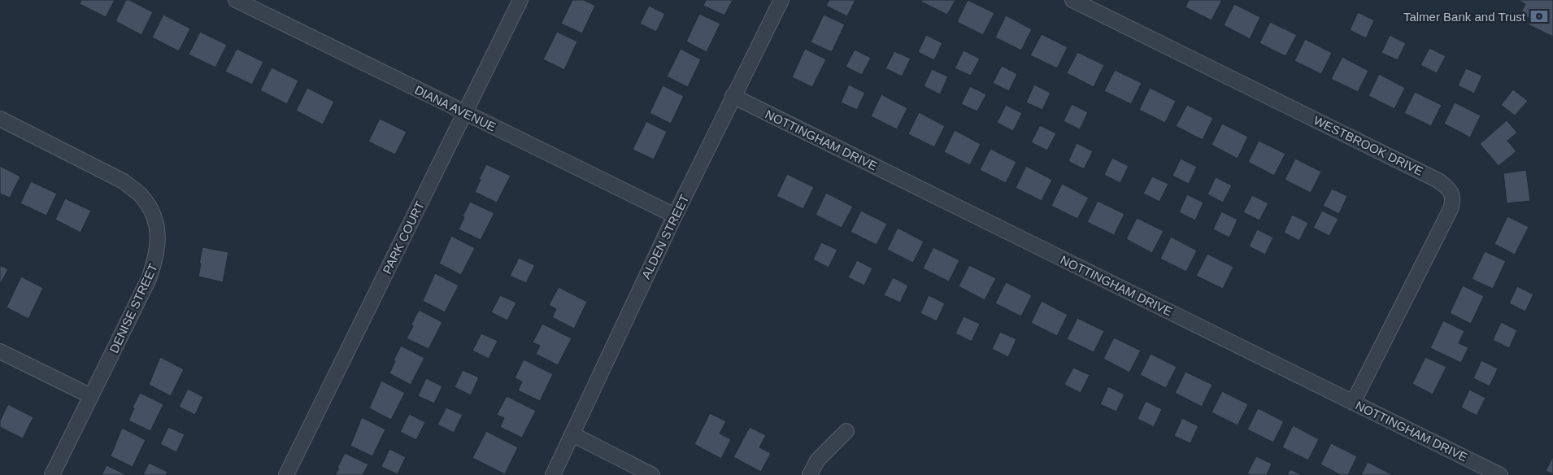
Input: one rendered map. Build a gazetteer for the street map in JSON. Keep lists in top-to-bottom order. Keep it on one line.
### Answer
{"streets":{"street":["DIANA AVENUE","NOTTINGHAM DRIVE","WESTBROOK DRIVE","ALDEN STREET","PARK COURT","DENISE STREET"]},"crossings":[["DIANA AVENUE","ALDEN STREET"],["DIANA AVENUE","PARK COURT"],["NOTTINGHAM DRIVE","WESTBROOK DRIVE"],["NOTTINGHAM DRIVE","ALDEN STREET"]],"places":{"bank":["Talmer Bank and Trust"]}}
